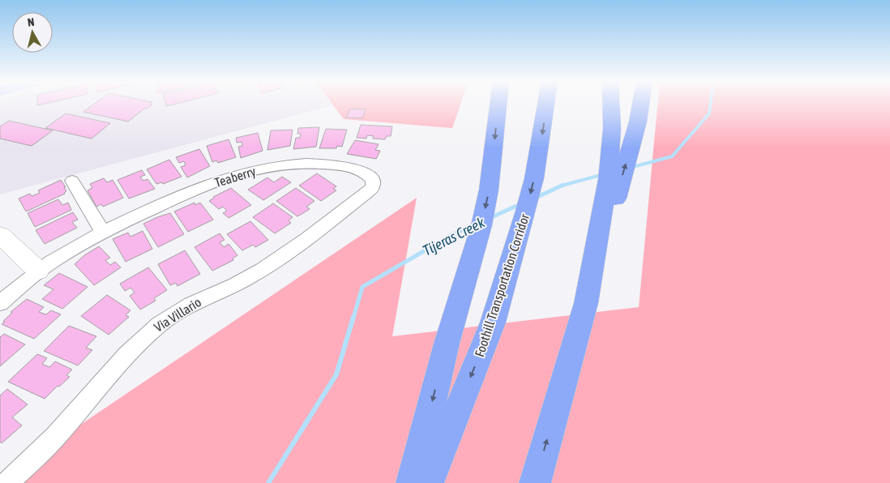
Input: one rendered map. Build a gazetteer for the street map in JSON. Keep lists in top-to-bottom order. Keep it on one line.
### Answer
{"streets":{"highway":["Foothill Transportation Corridor"],"street":["Teaberry","Via Villario"]},"crossings":[["Teaberry","Via Villario"]],"water":["Tijeras Creek"],"north":"top"}
